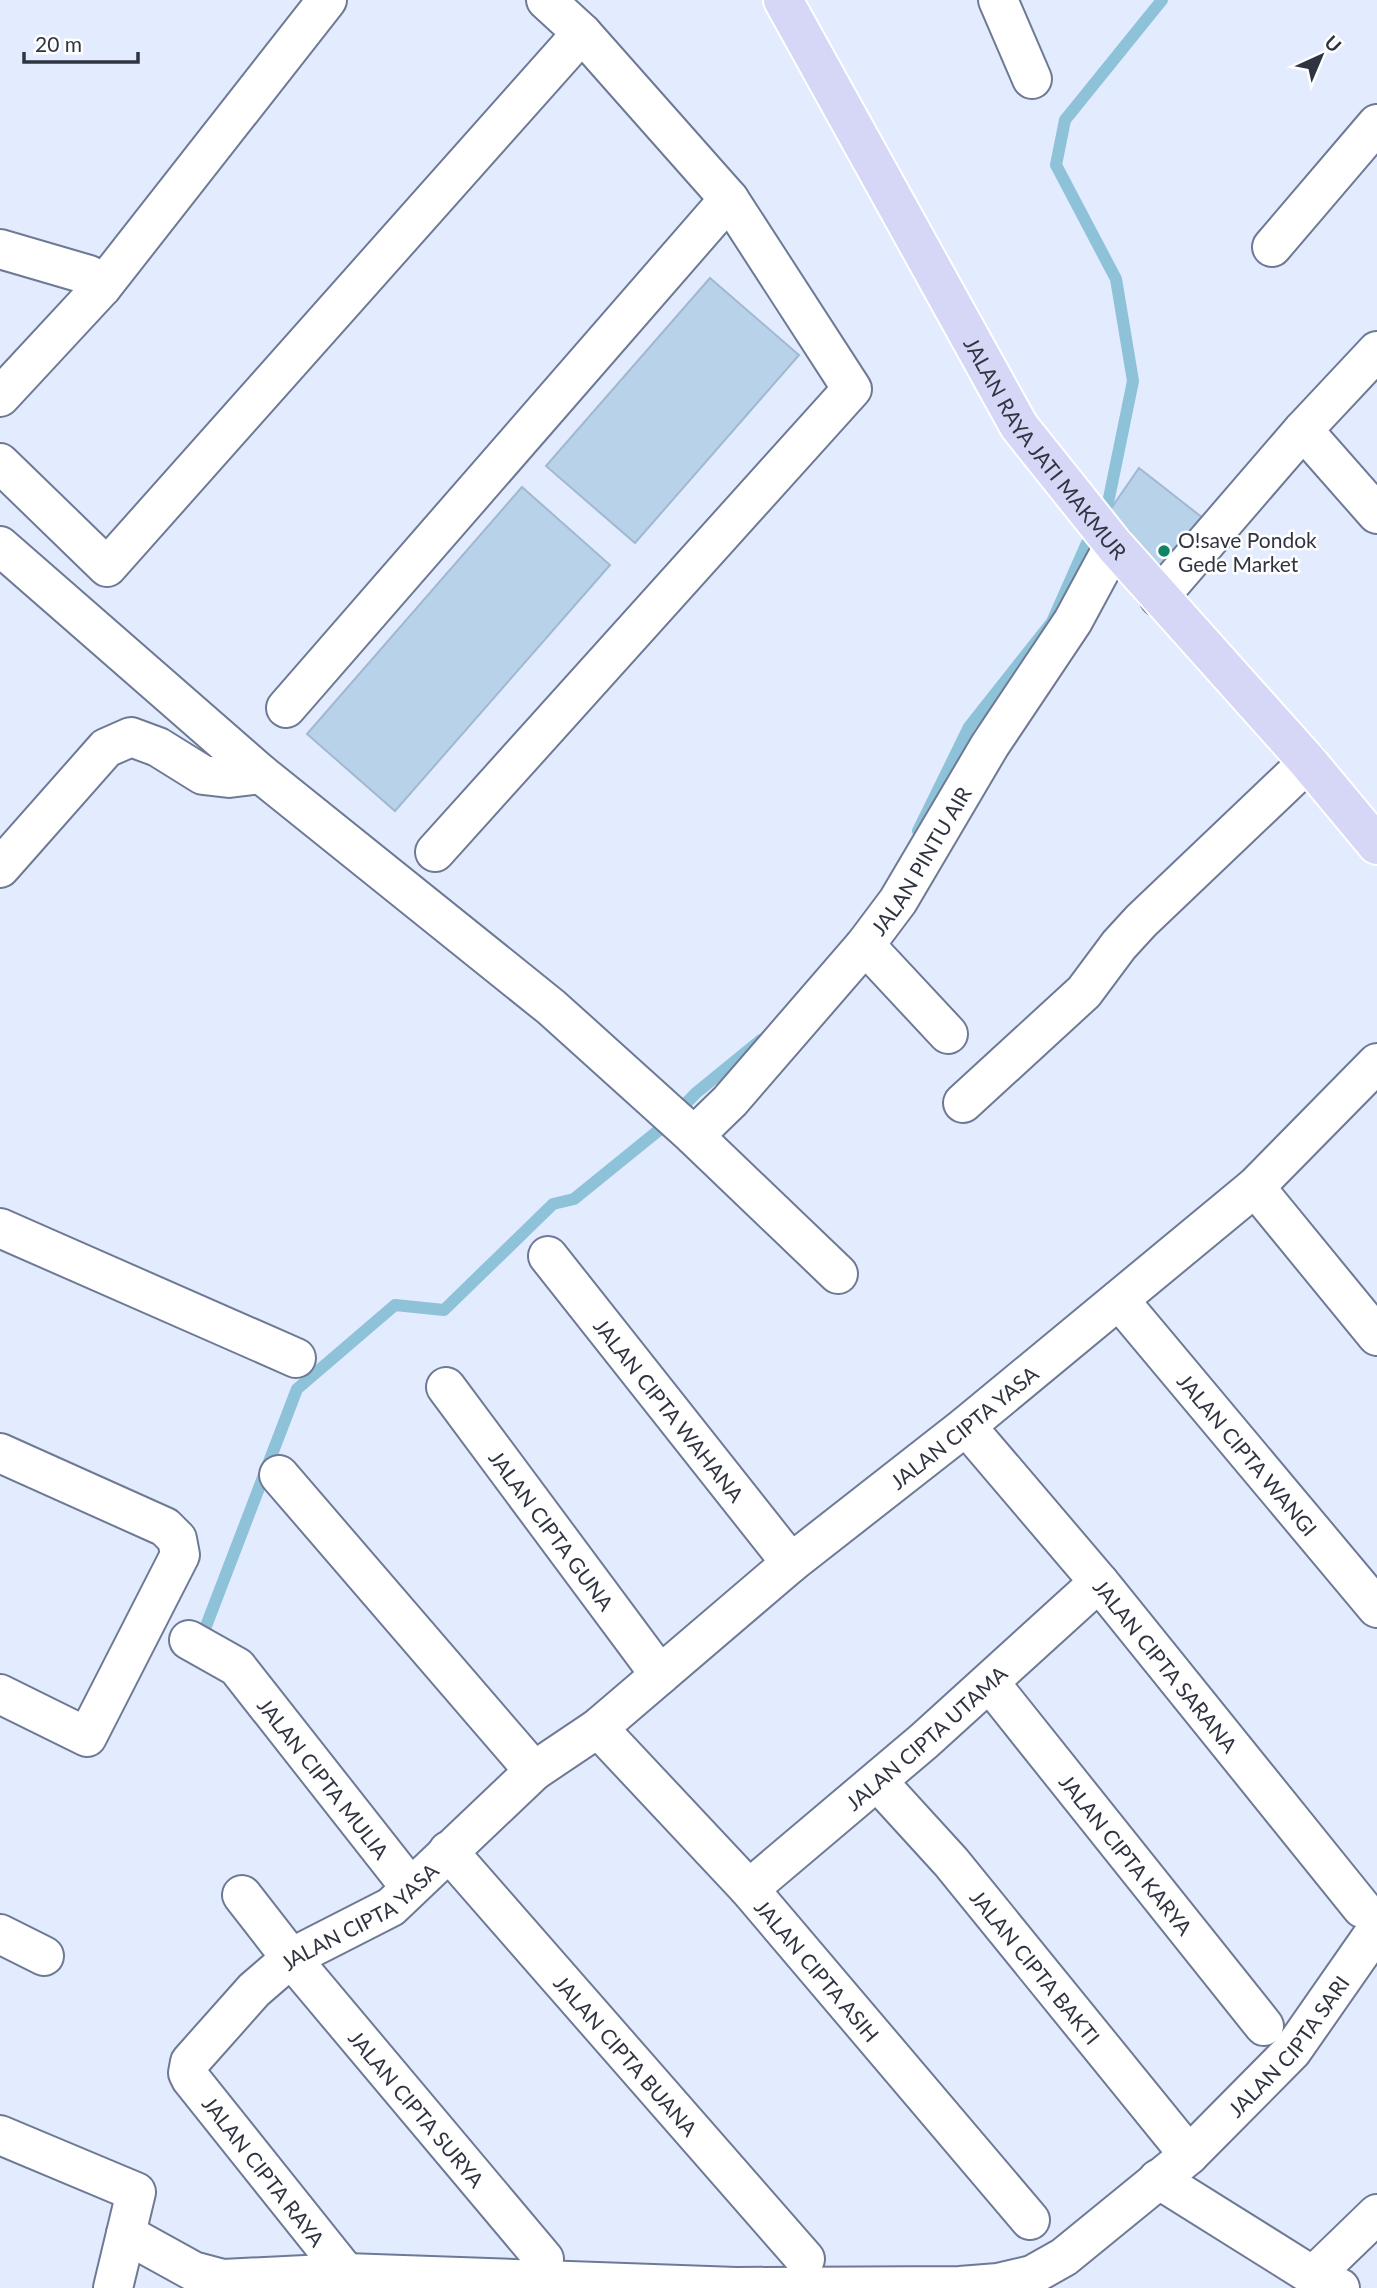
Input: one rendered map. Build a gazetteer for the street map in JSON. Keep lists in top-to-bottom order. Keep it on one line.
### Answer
{"streets":{"main road":["JALAN RAYA JATI MAKMUR"],"street":["JALAN PINTU AIR","JALAN CIPTA WAHANA","JALAN CIPTA YASA","JALAN CIPTA WANGI","JALAN CIPTA GUNA","JALAN CIPTA SARANA","JALAN CIPTA UTAMA","JALAN CIPTA MULIA","JALAN CIPTA KARYA","JALAN CIPTA BAKTI","JALAN CIPTA ASIH","JALAN CIPTA SARI","JALAN CIPTA BUANA","JALAN CIPTA SURYA","JALAN CIPTA RAYA"]},"crossings":[["JALAN RAYA JATI MAKMUR","JALAN PINTU AIR"],["JALAN CIPTA WAHANA","JALAN CIPTA YASA"],["JALAN CIPTA YASA","JALAN CIPTA WANGI"],["JALAN CIPTA YASA","JALAN CIPTA GUNA"],["JALAN CIPTA YASA","JALAN CIPTA SARANA"],["JALAN CIPTA YASA","JALAN CIPTA MULIA"],["JALAN CIPTA YASA","JALAN CIPTA ASIH"],["JALAN CIPTA YASA","JALAN CIPTA BUANA"],["JALAN CIPTA YASA","JALAN CIPTA SURYA"],["JALAN CIPTA YASA","JALAN CIPTA RAYA"],["JALAN CIPTA SARANA","JALAN CIPTA UTAMA"],["JALAN CIPTA SARANA","JALAN CIPTA SARI"],["JALAN CIPTA UTAMA","JALAN CIPTA KARYA"],["JALAN CIPTA UTAMA","JALAN CIPTA BAKTI"],["JALAN CIPTA UTAMA","JALAN CIPTA ASIH"],["JALAN CIPTA BAKTI","JALAN CIPTA SARI"],["JALAN CIPTA SARI","JALAN CIPTA SURYA"],["JALAN CIPTA SARI","JALAN CIPTA RAYA"]],"places":["O!save Pondok Gede Market"],"scale_bar":"20 m","north":"top right"}
